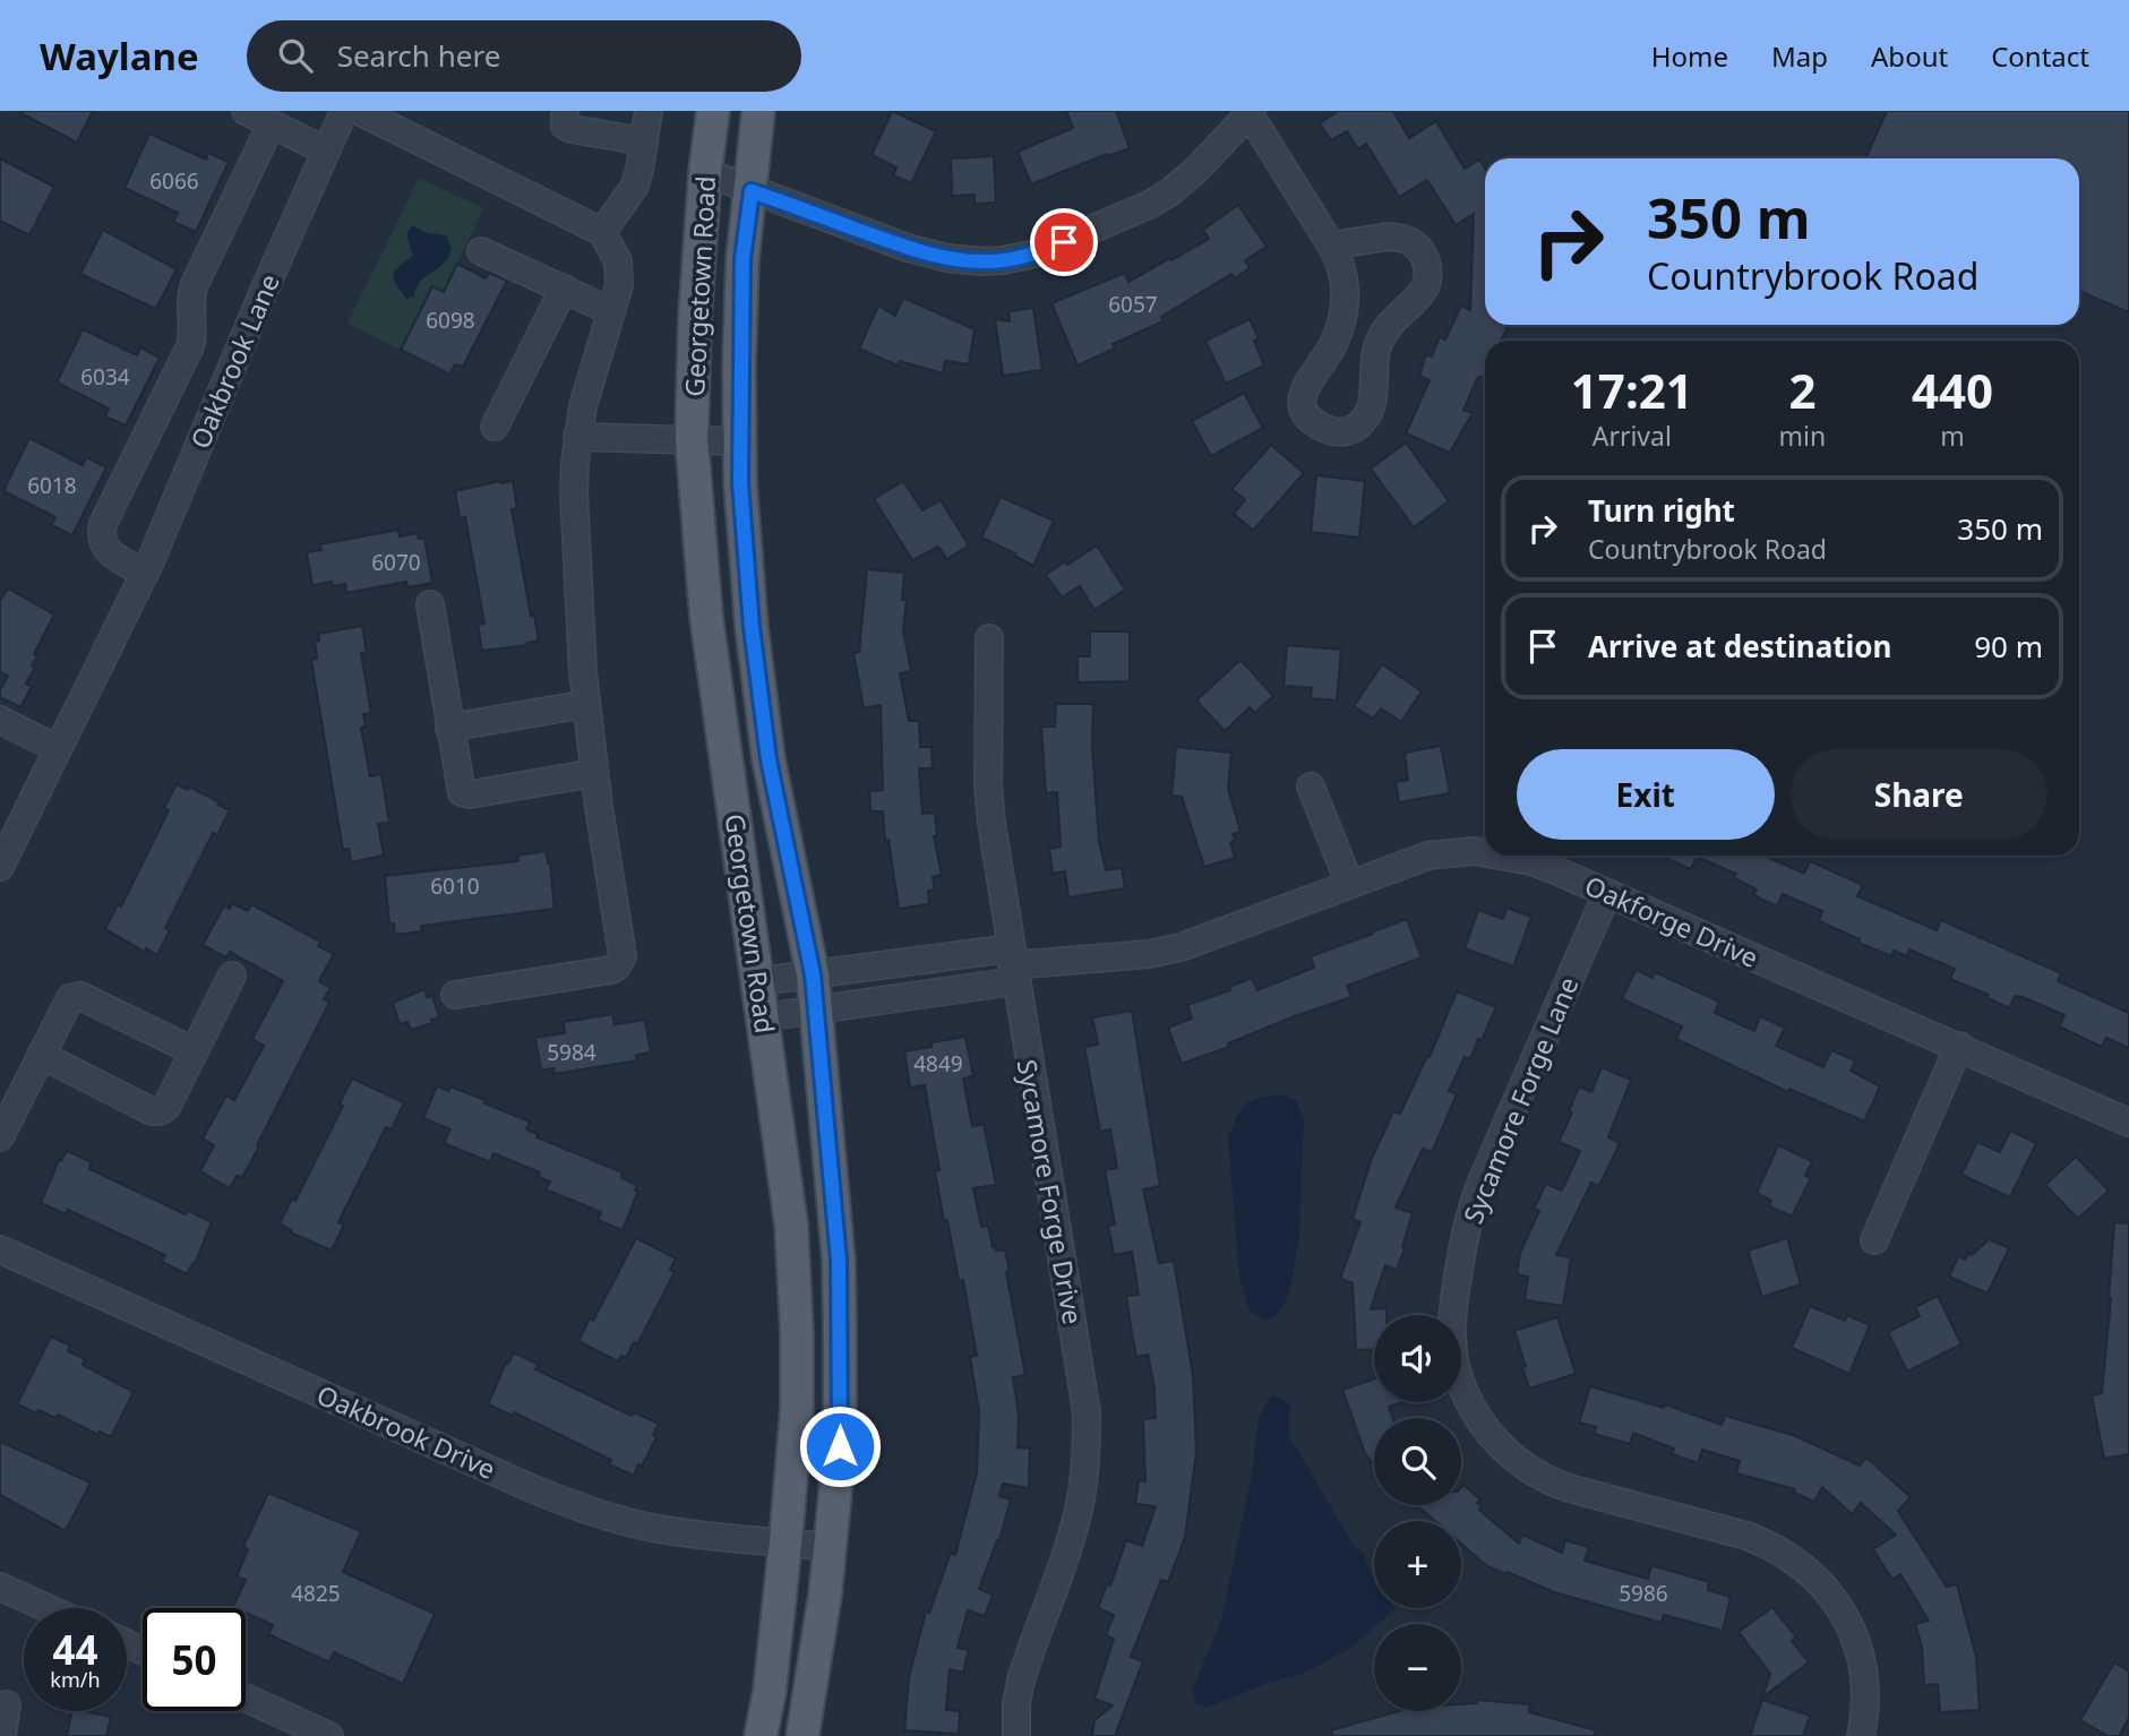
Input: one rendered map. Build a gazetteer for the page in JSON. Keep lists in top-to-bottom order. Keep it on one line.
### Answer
{"streets":{"main road":["Georgetown Road"],"street":["Oakbrook Lane","Oakforge Drive","Sycamore Forge Lane","Sycamore Forge Drive","Oakbrook Drive"]},"crossings":[["Georgetown Road","Oakforge Drive"],["Georgetown Road","Oakbrook Drive"],["Oakforge Drive","Sycamore Forge Lane"],["Oakforge Drive","Sycamore Forge Drive"]],"house_numbers":["6066","6057","6098","6034","6018","6070","6010","5984","4849","4825","5986"],"page":{"header":"Waylane","search":"Search here","nav":["Home","Map","About","Contact"],"turn":["350 m","Countrybrook Road"],"eta":["17:21","Arrival","2","min","440","m"],"list":[{"name":"Turn right","note":"Countrybrook Road","value":"350 m"},{"name":"Arrive at destination","value":"90 m"}],"buttons":["Exit","Share"],"map_buttons":["+","−"],"speed":"44 km/h","limit":"50"}}
